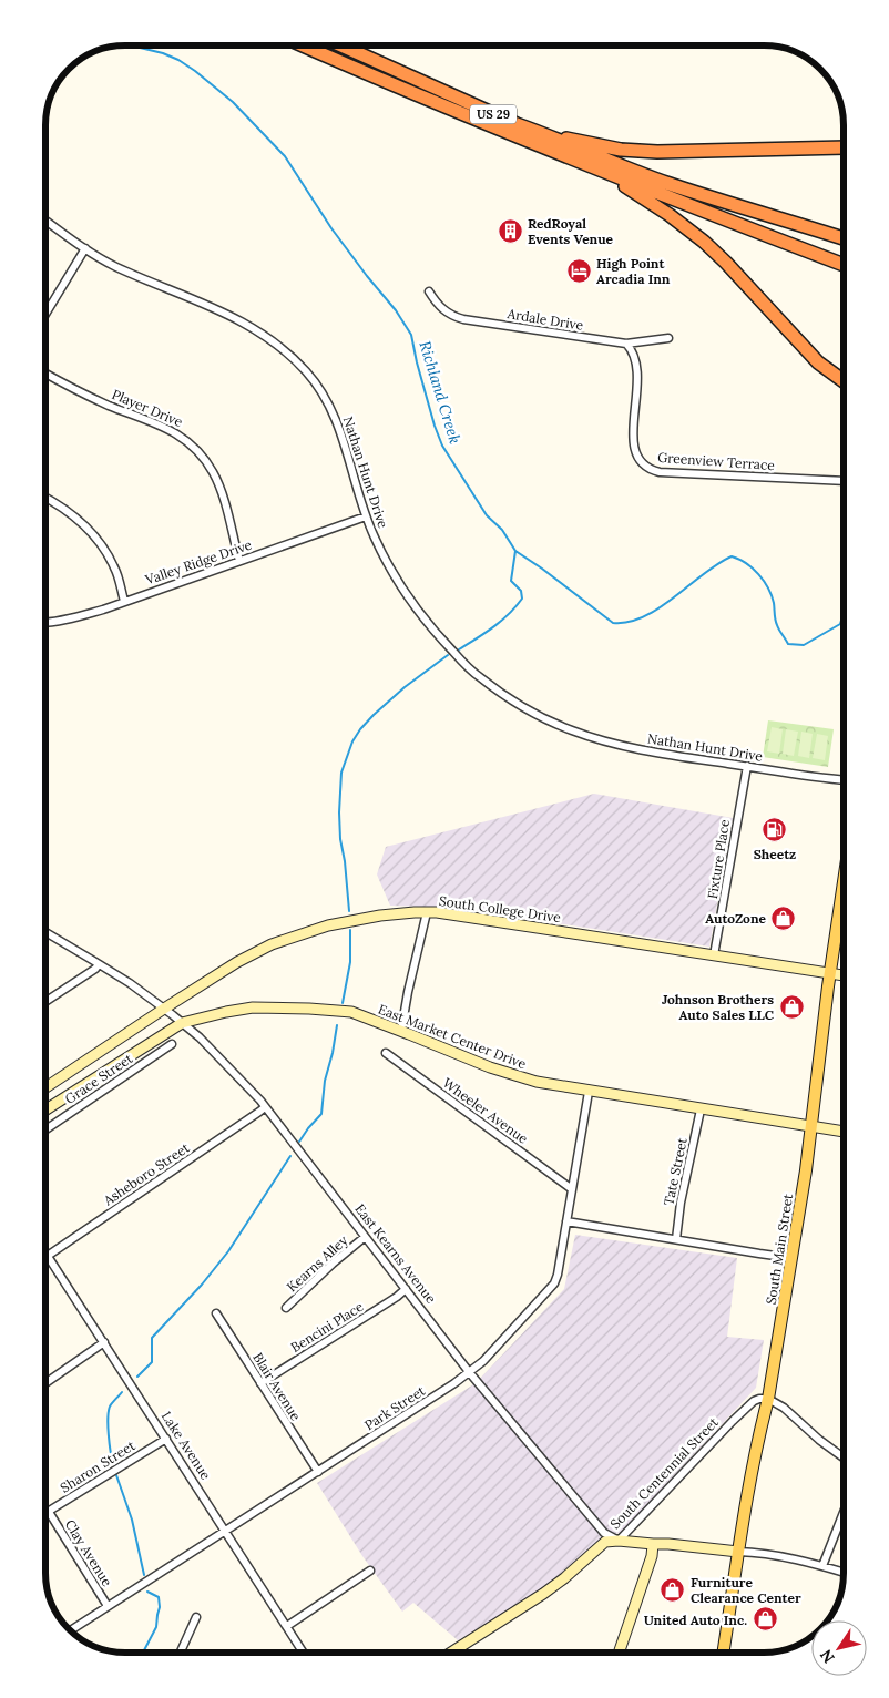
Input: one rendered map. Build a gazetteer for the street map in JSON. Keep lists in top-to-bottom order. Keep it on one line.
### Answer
{"streets":{"highway":["US 29"],"main road":["South College Drive","East Market Center Drive","South Main Street","South Centennial Street"],"street":["Ardale Drive","Player Drive","Greenview Terrace","Nathan Hunt Drive","Valley Ridge Drive","Fixture Place","Grace Street","Wheeler Avenue","Tate Street","Asheboro Street","East Kearns Avenue","Kearns Alley","Bencini Place","Blair Avenue","Park Street","Lake Avenue","Sharon Street","Clay Avenue"]},"crossings":[["Ardale Drive","Greenview Terrace"],["Player Drive","Valley Ridge Drive"],["Nathan Hunt Drive","Valley Ridge Drive"],["Nathan Hunt Drive","Fixture Place"],["Fixture Place","South College Drive"],["South College Drive","South Main Street"],["South College Drive","East Kearns Avenue"],["East Market Center Drive","Tate Street"],["East Market Center Drive","South Main Street"],["East Market Center Drive","East Kearns Avenue"],["East Market Center Drive","Park Street"],["Wheeler Avenue","Park Street"],["Asheboro Street","East Kearns Avenue"],["South Main Street","South Centennial Street"],["East Kearns Avenue","Kearns Alley"],["East Kearns Avenue","Bencini Place"],["East Kearns Avenue","Park Street"],["East Kearns Avenue","South Centennial Street"],["Bencini Place","Blair Avenue"],["Blair Avenue","Park Street"],["Park Street","Lake Avenue"],["Park Street","Clay Avenue"],["Lake Avenue","Sharon Street"],["Sharon Street","Clay Avenue"]],"water":["Richland Creek"],"places":{"building":["RedRoyal Events Venue"],"hotel":["High Point Arcadia Inn"],"fuel station":["Sheetz"],"shop":["AutoZone","Johnson Brothers Auto Sales LLC","Furniture Clearance Center","United Auto Inc."]},"north":"bottom left"}
